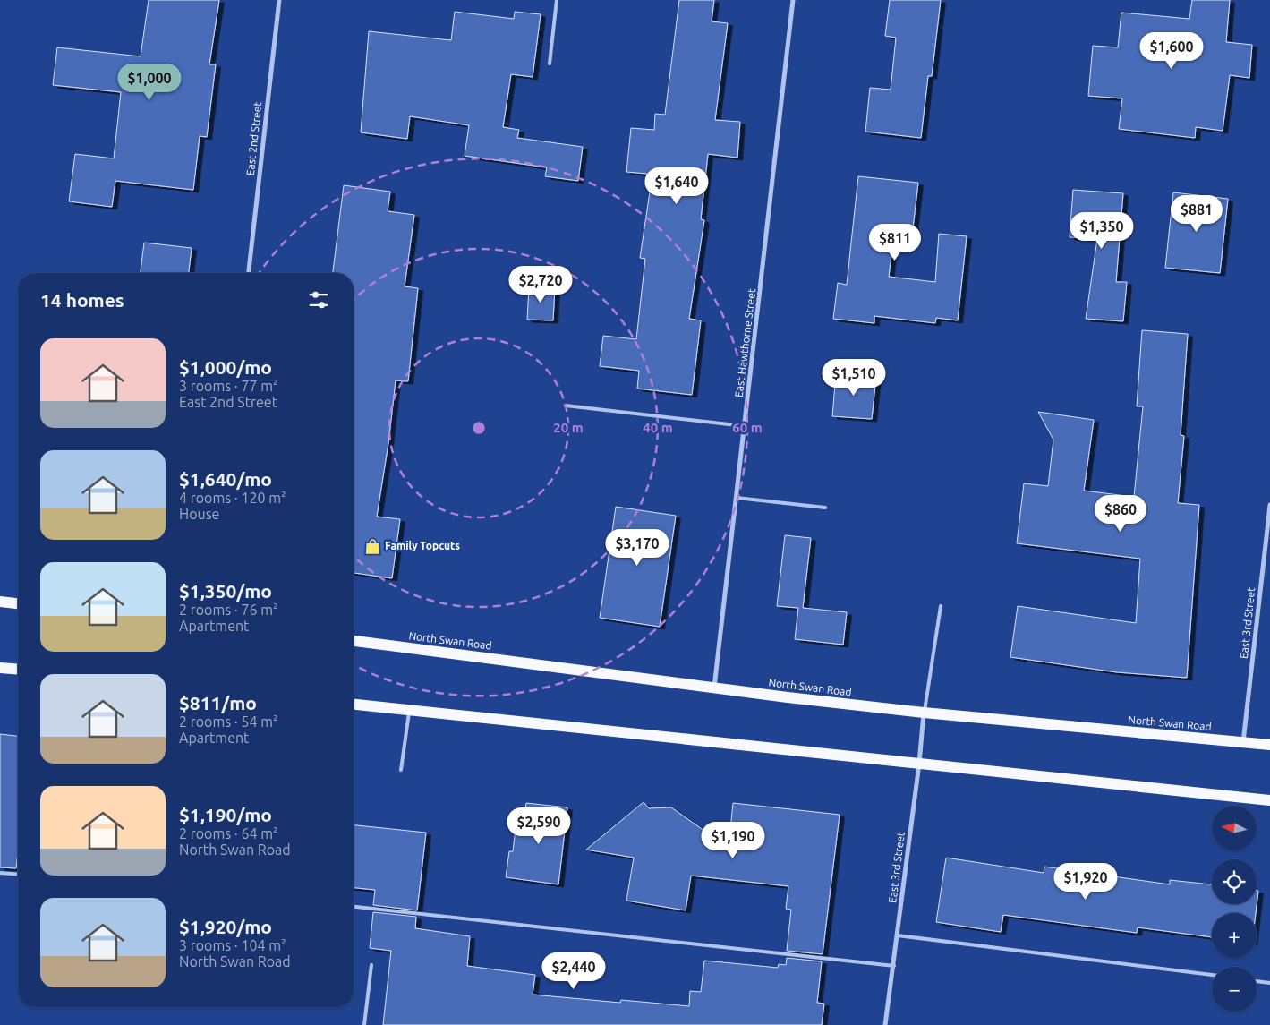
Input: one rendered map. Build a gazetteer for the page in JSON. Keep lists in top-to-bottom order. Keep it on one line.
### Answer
{"streets":{"main road":["North Swan Road"],"street":["East 2nd Street","East Hawthorne Street","East 3rd Street"]},"crossings":[["East Hawthorne Street","North Swan Road"],["East 3rd Street","North Swan Road"]],"places":{"shop":["Family Topcuts"]},"north":"left","page":{"price":["$1,600","$1,000","$1,640","$881","$1,350","$811","$2,720","$1,510","$860","$3,170","$2,590","$1,190","$1,920","$2,440"],"heading":"14 homes","list":[{"name":"$1,000/mo","note":"3 rooms · 77 m² · East 2nd Street"},{"name":"$1,640/mo","note":"4 rooms · 120 m² · House"},{"name":"$1,350/mo","note":"2 rooms · 76 m² · Apartment"},{"name":"$811/mo","note":"2 rooms · 54 m² · Apartment"},{"name":"$1,190/mo","note":"2 rooms · 64 m² · North Swan Road"},{"name":"$1,920/mo","note":"3 rooms · 104 m² · North Swan Road"}],"map_buttons":["+","−"]},"rings":["20 m","40 m","60 m"]}
